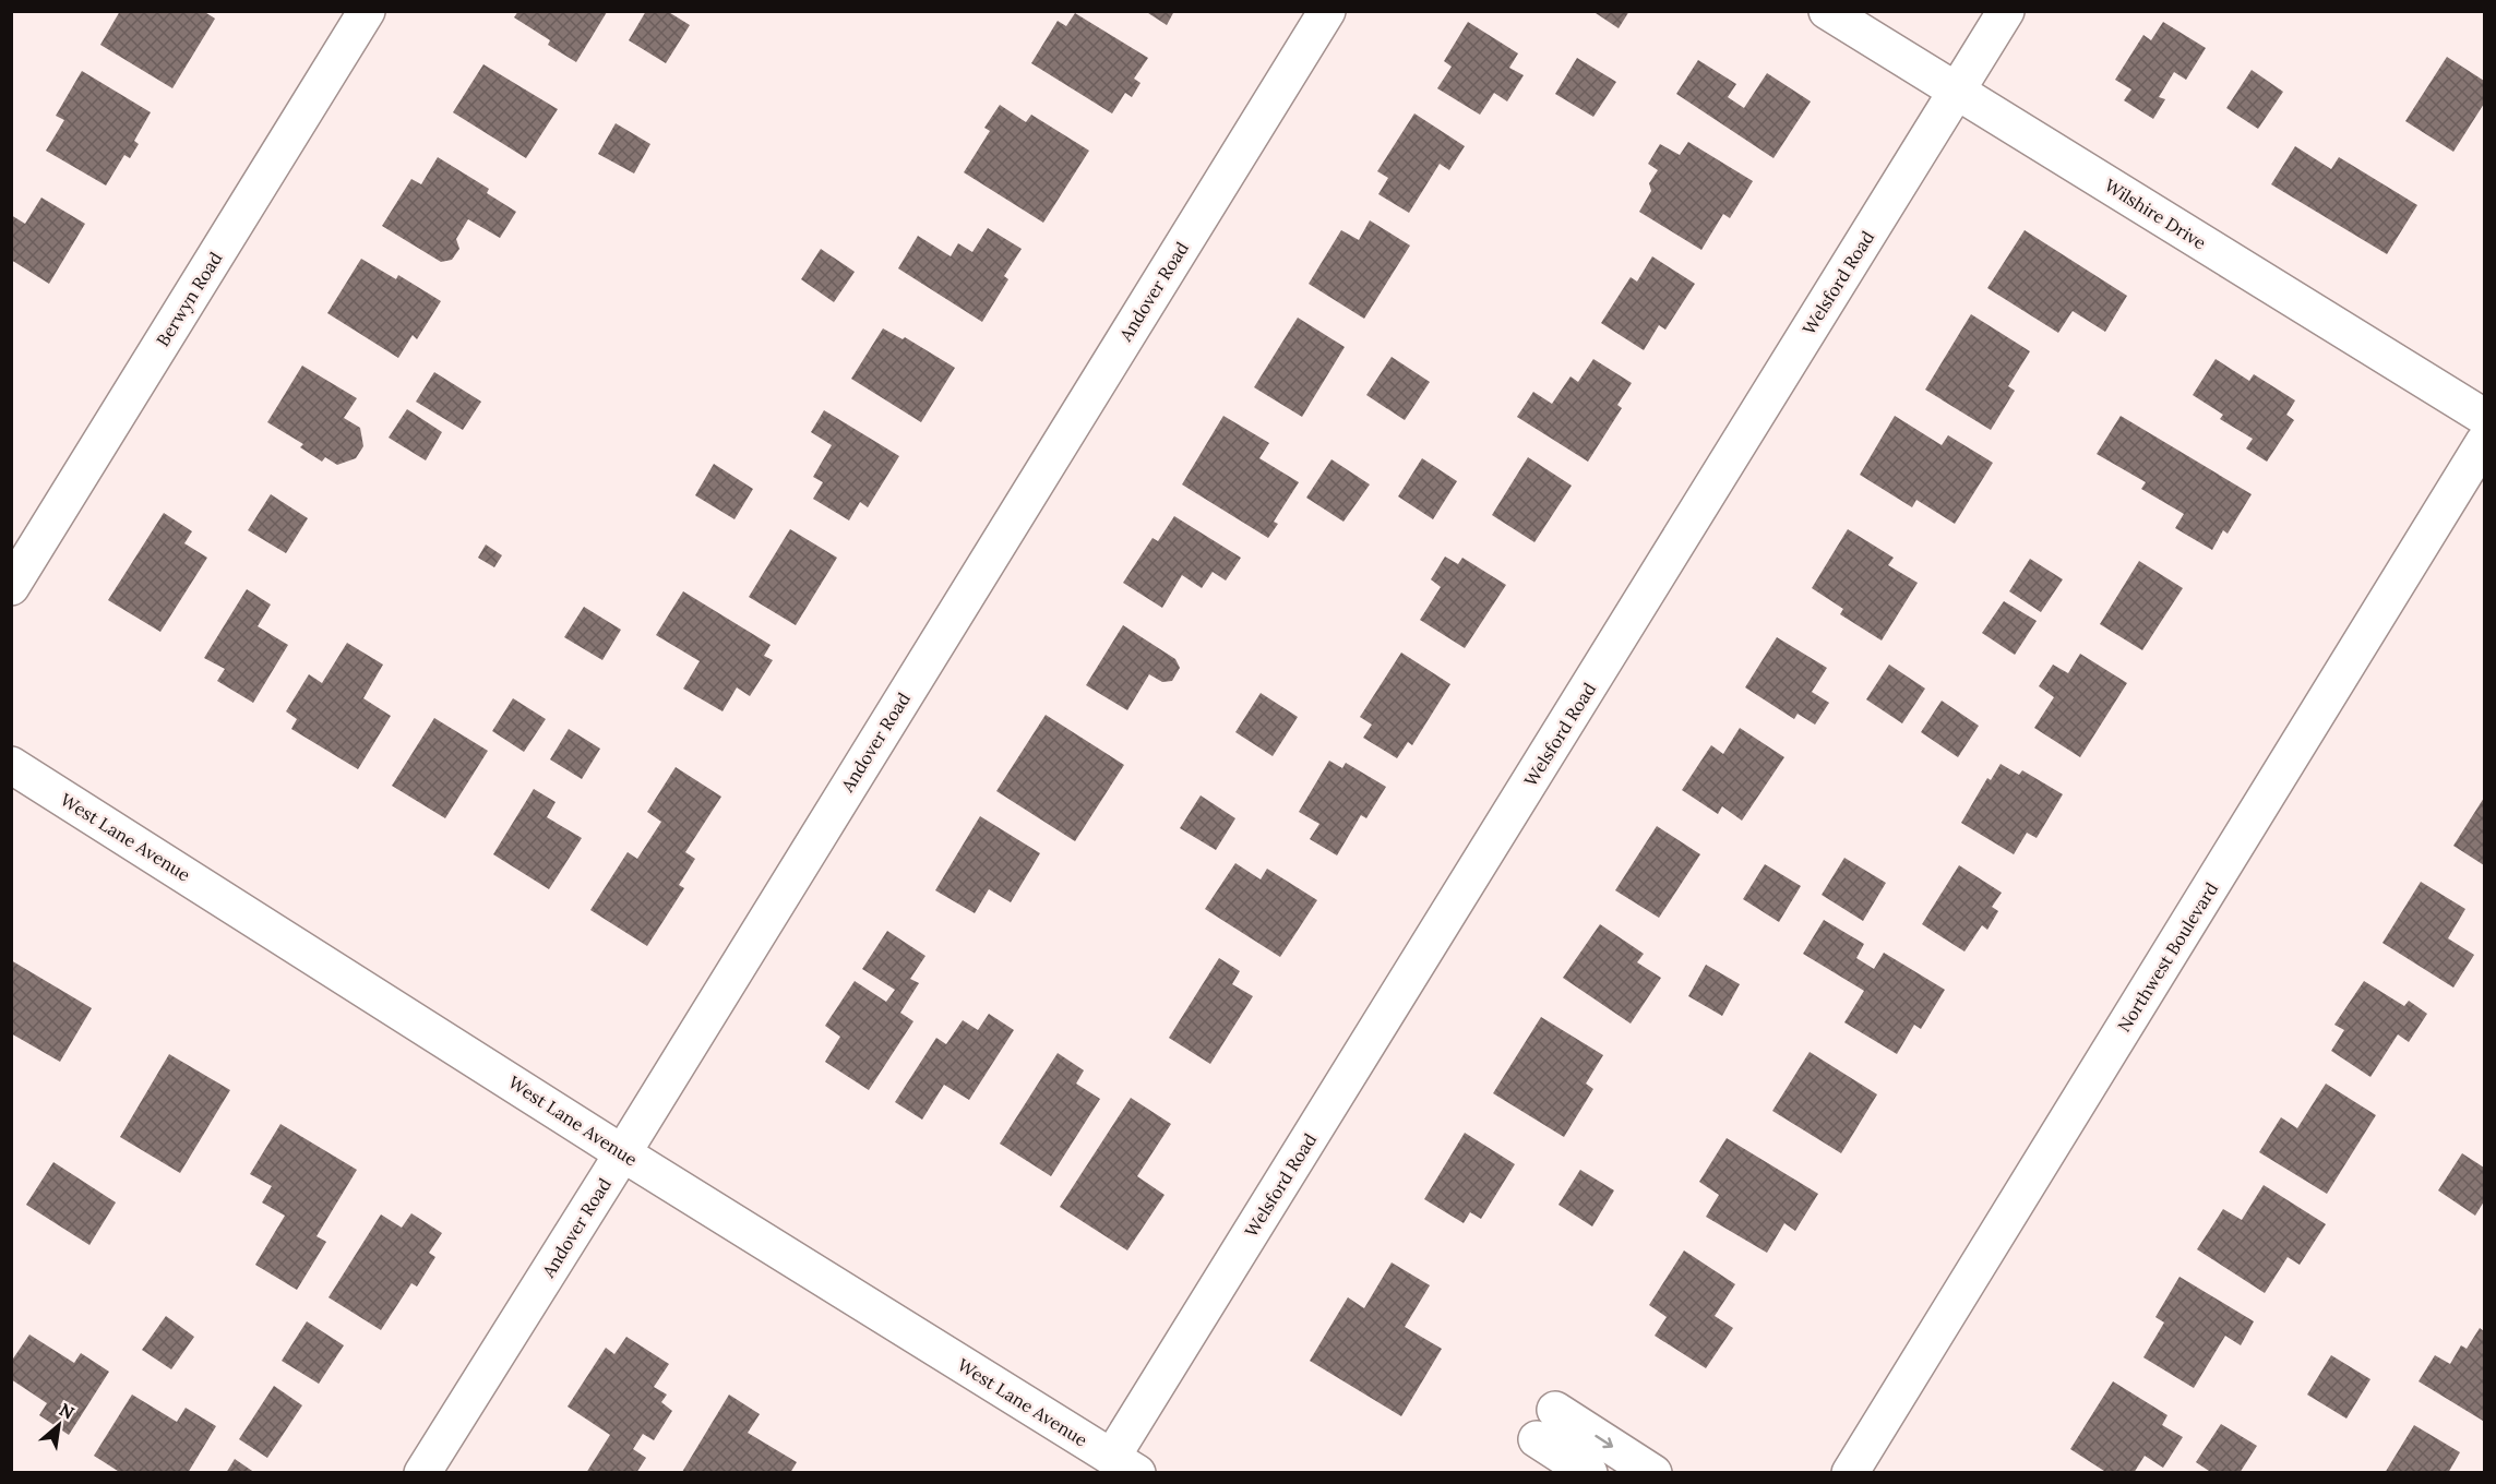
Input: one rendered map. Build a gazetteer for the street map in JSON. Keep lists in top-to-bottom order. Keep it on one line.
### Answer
{"streets":{"street":["Wilshire Drive","Welsford Road","Andover Road","Berwyn Road","West Lane Avenue","Northwest Boulevard"]},"crossings":[["Wilshire Drive","Welsford Road"],["Welsford Road","West Lane Avenue"],["Andover Road","West Lane Avenue"]],"north":"top right"}
